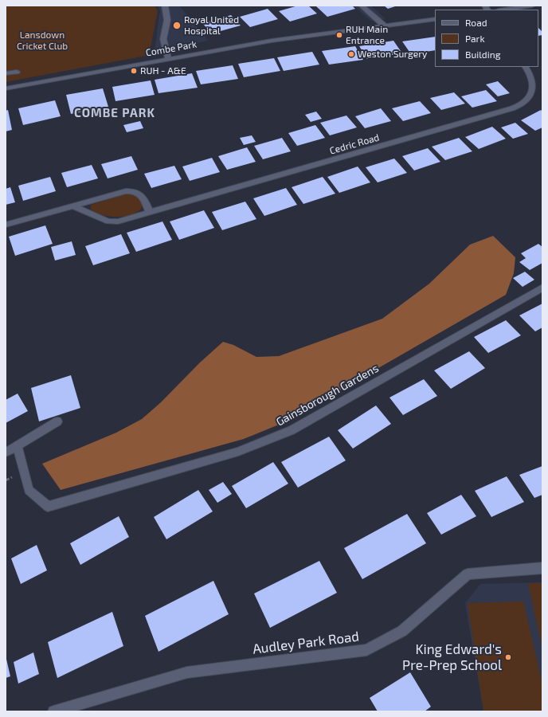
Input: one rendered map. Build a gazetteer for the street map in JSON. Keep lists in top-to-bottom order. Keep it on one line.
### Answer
{"streets":{"street":["Combe Park","Cedric Road","Gainsborough Gardens","Audley Park Road"]},"districts":["COMBE PARK"],"parks":["Lansdown Cricket Club"],"places":["Royal United Hospital","RUH Main Entrance","Weston Surgery","RUH - A&E","King Edward's Pre-Prep School"],"legend":["Road","Park","Building"]}
